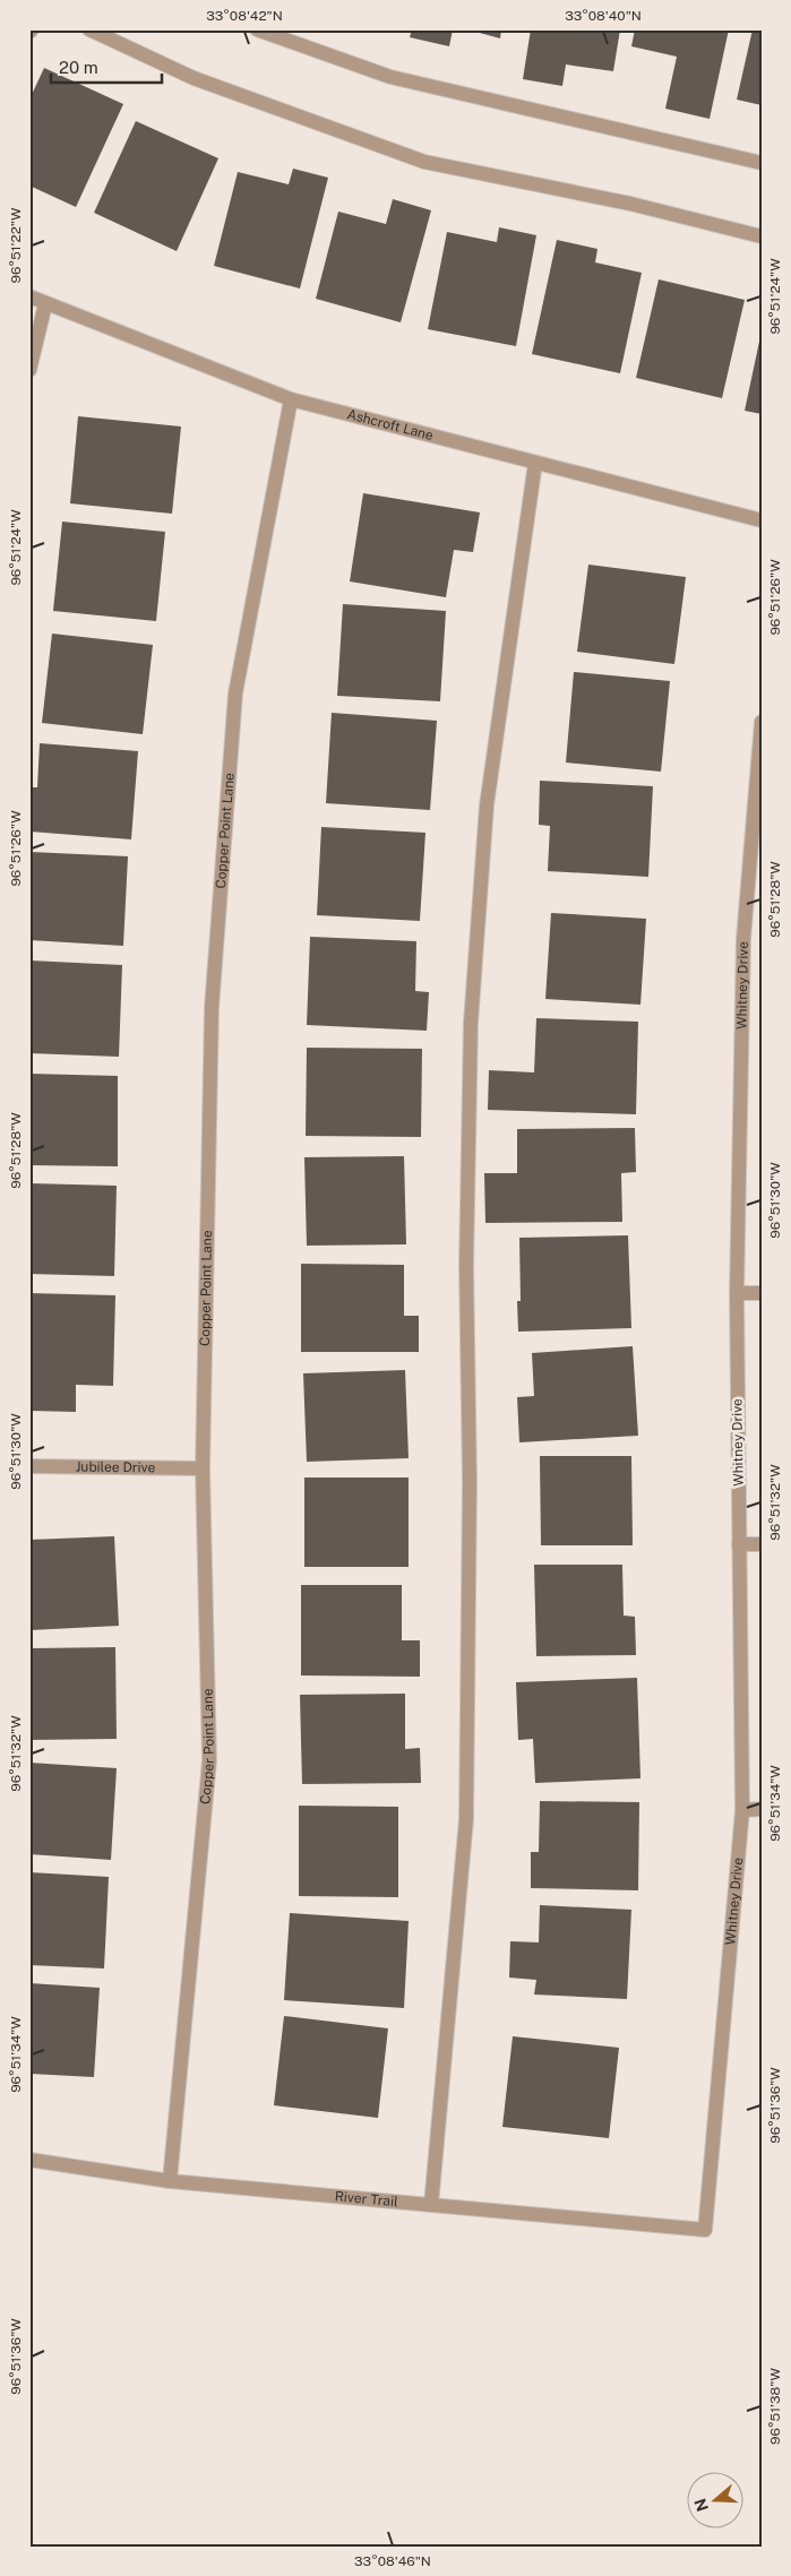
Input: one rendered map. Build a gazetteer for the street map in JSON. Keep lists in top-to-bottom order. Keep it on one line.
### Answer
{"streets":{"street":["Ashcroft Lane","Copper Point Lane","Whitney Drive","Jubilee Drive","River Trail"]},"crossings":[["Ashcroft Lane","Copper Point Lane"],["Copper Point Lane","Jubilee Drive"],["Copper Point Lane","River Trail"],["Whitney Drive","River Trail"]],"scale_bar":"20 m","north":"left","coordinates":["33°08'42\"N","33°08'40\"N","96°51'22\"W","96°51'24\"W","96°51'26\"W","96°51'28\"W","96°51'30\"W","96°51'32\"W","96°51'34\"W","96°51'36\"W","96°51'38\"W","33°08'46\"N"]}
